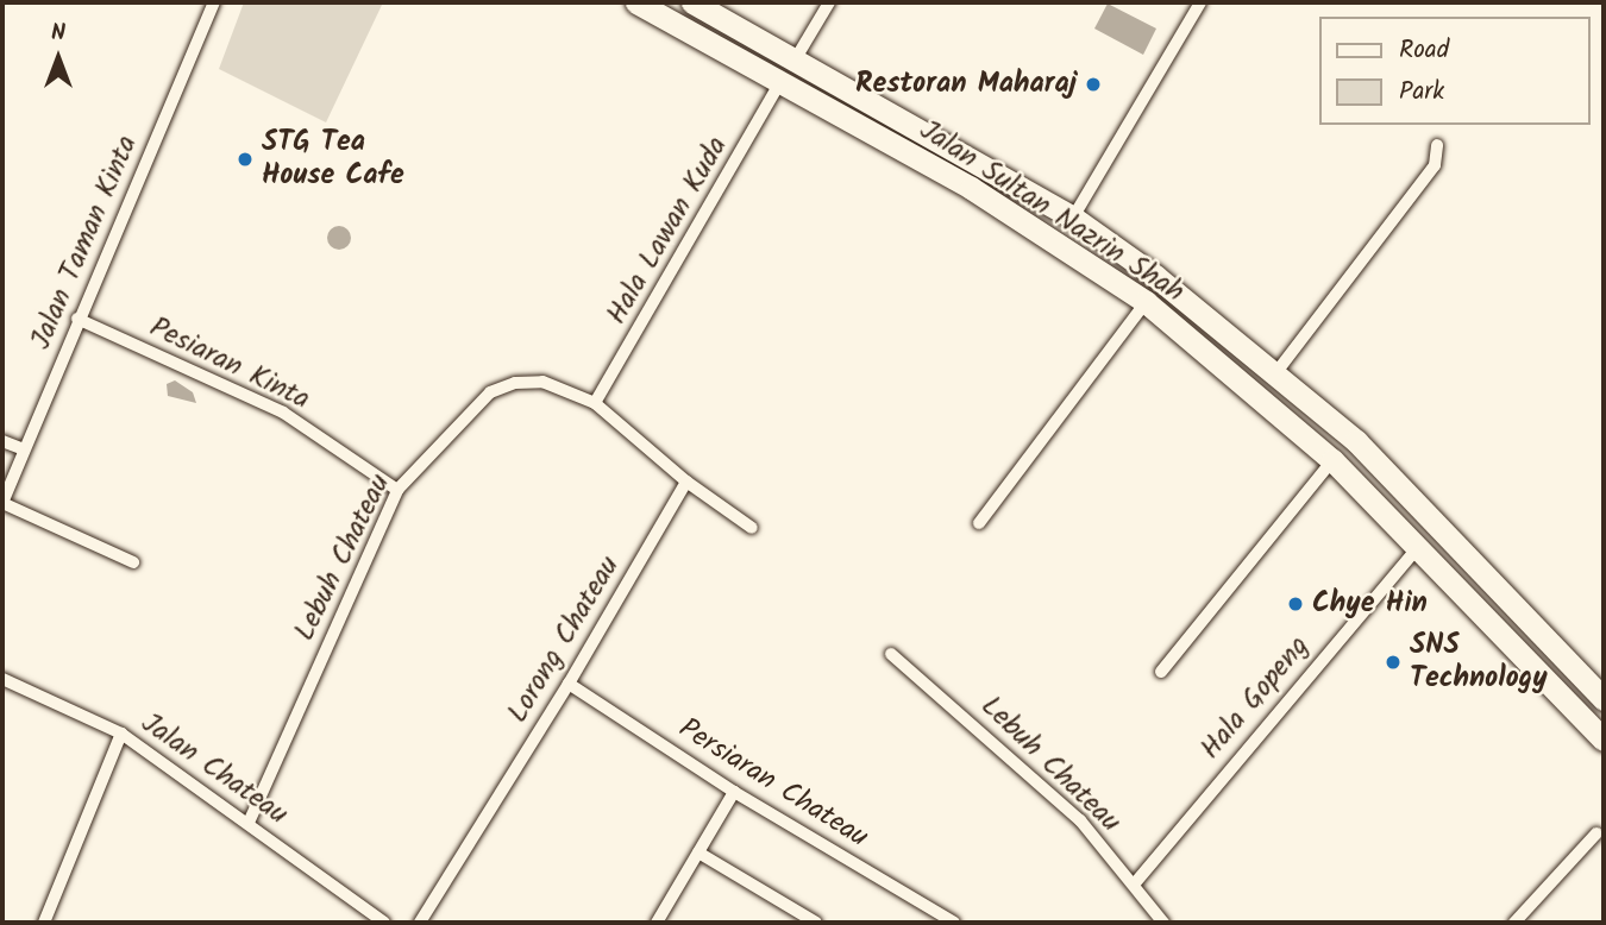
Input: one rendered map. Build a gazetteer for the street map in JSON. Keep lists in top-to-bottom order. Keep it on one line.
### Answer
{"streets":{"highway":["Jalan Sultan Nazrin Shah"],"street":["Hala Lawan Kuda","Jalan Taman Kinta","Pesiaran Kinta","Lebuh Chateau","Lorong Chateau","Hala Gopeng","Jalan Chateau","Persiaran Chateau"]},"crossings":[["Jalan Sultan Nazrin Shah","Hala Lawan Kuda"],["Jalan Sultan Nazrin Shah","Hala Gopeng"],["Hala Lawan Kuda","Lebuh Chateau"],["Jalan Taman Kinta","Pesiaran Kinta"],["Pesiaran Kinta","Lebuh Chateau"],["Lebuh Chateau","Hala Gopeng"],["Lebuh Chateau","Jalan Chateau"],["Lorong Chateau","Persiaran Chateau"]],"places":["Restoran Maharaj","STG Tea House Cafe","Chye Hin","SNS Technology"],"legend":["Road","Park"],"north":"top"}
